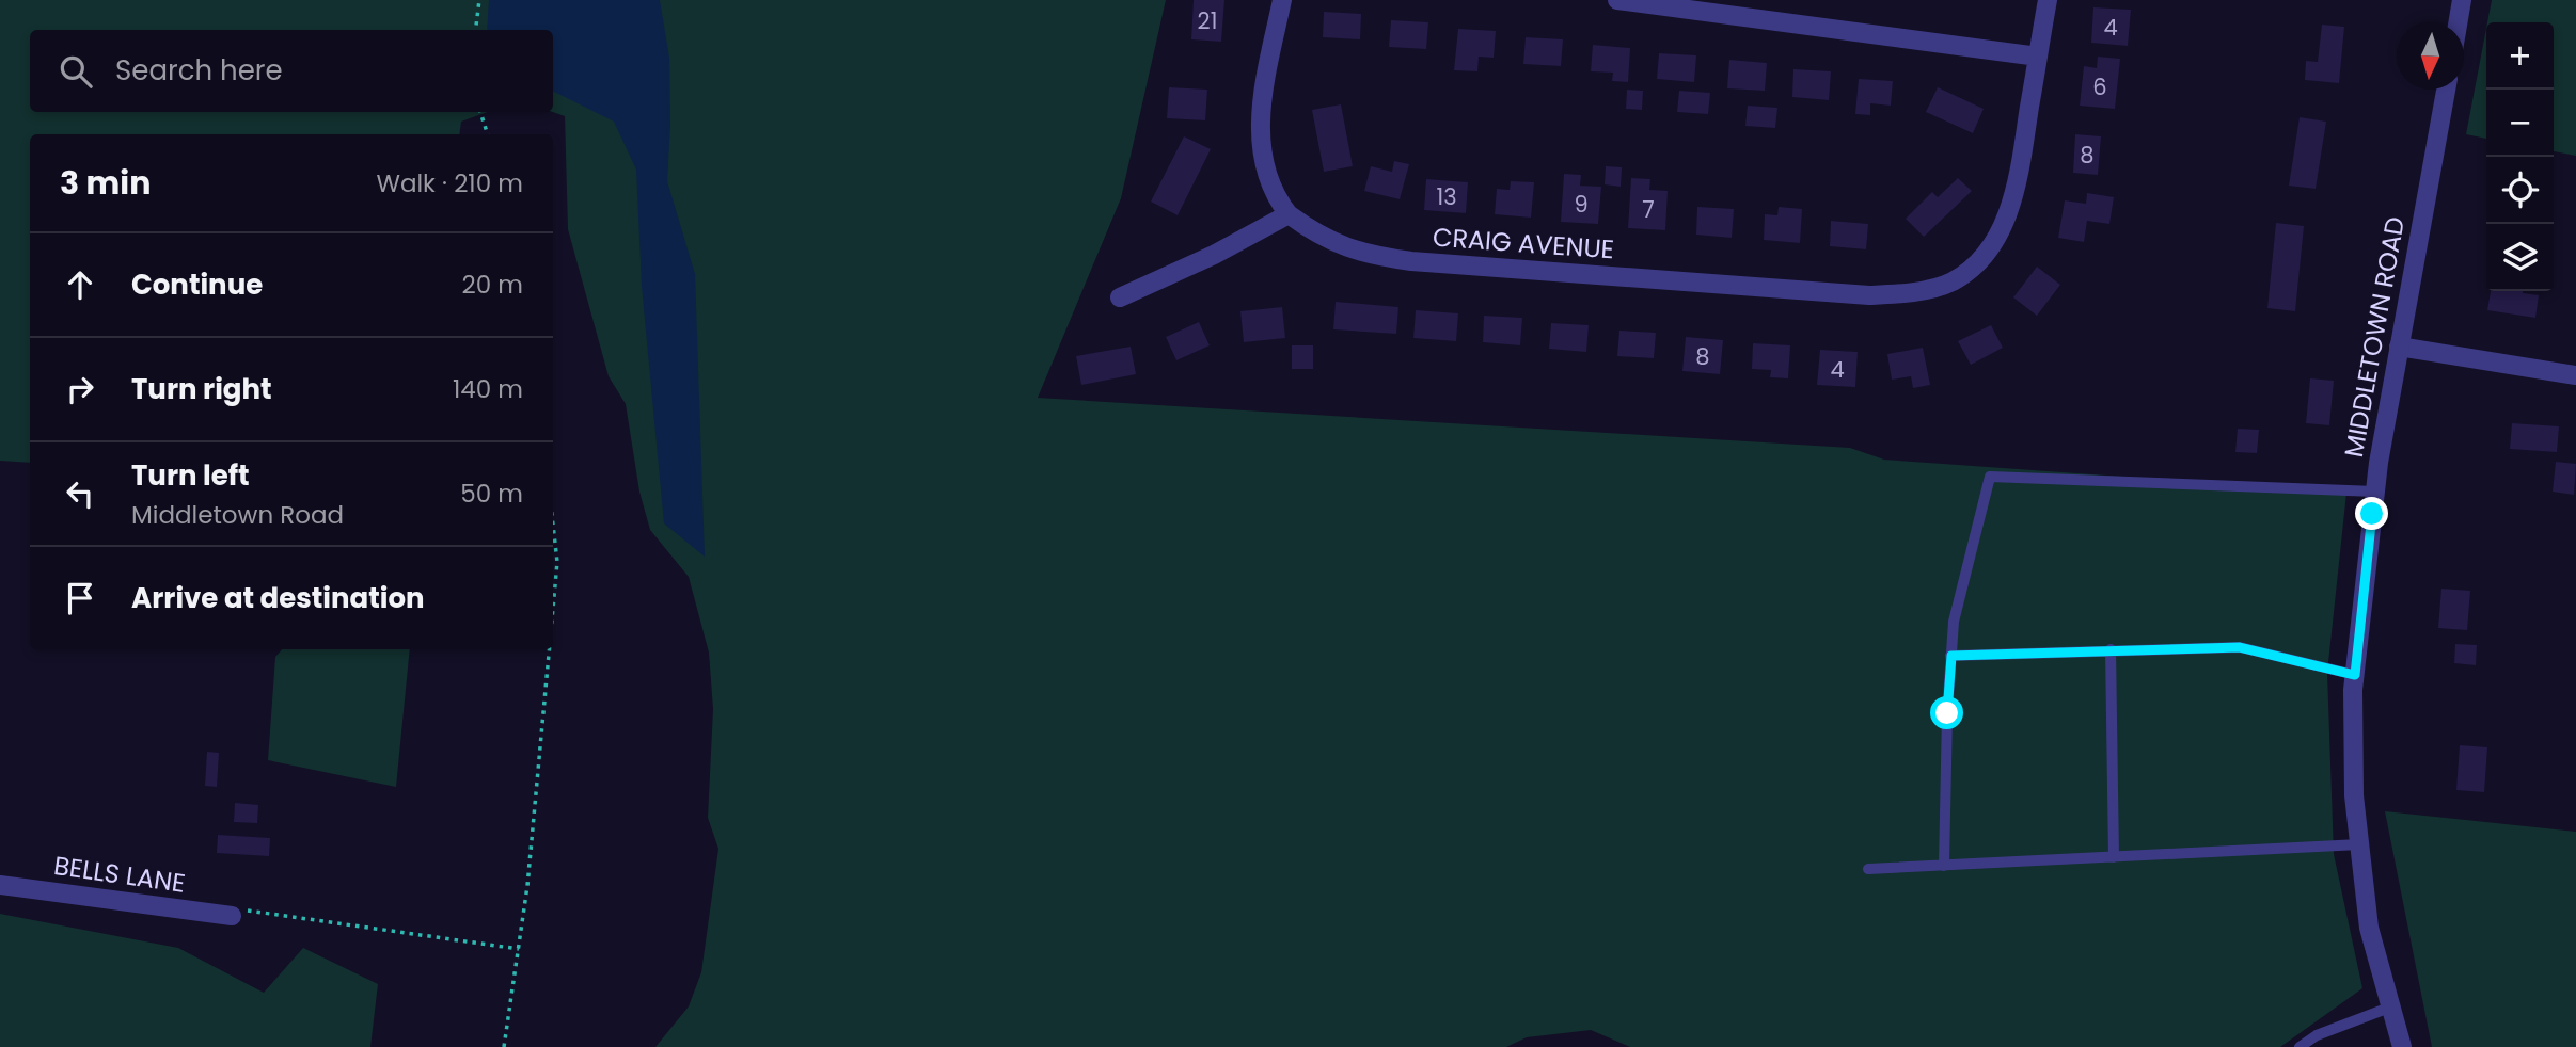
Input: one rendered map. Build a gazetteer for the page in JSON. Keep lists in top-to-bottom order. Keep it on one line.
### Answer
{"streets":{"street":["CRAIG AVENUE","MIDDLETOWN ROAD","BELLS LANE"]},"house_numbers":["21","4","6","8","13","9","7","8","4"],"north":"bottom","page":{"map_buttons":["+","−"],"search":"Search here","heading":["3 min","Walk · 210 m"],"list":[["Continue","20 m"],["Turn right","140 m"],["Turn left","Middletown Road","50 m"],"Arrive at destination"]}}
